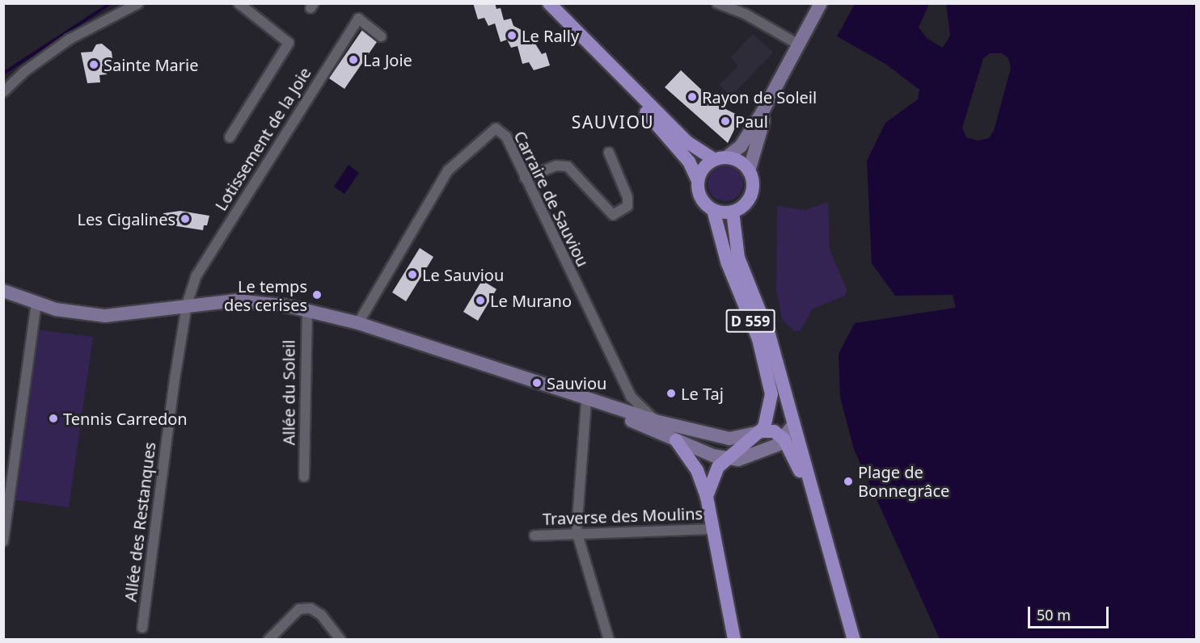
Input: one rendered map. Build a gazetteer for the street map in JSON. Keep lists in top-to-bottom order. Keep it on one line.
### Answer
{"streets":{"main road":["D 559"],"street":["Lotissement de la Joie","Carraire de Sauviou","Allée du Soleil","Traverse des Moulins","Allée des Restanques"]},"crossings":[["Lotissement de la Joie","Allée des Restanques"]],"districts":["SAUVIOU"],"places":["Le Rally","La Joie","Sainte Marie","Rayon de Soleil","Paul","Les Cigalines","Le Sauviou","Le temps des cerises","Le Murano","Sauviou","Le Taj","Tennis Carredon","Plage de Bonnegrâce"],"scale_bar":"50 m"}
